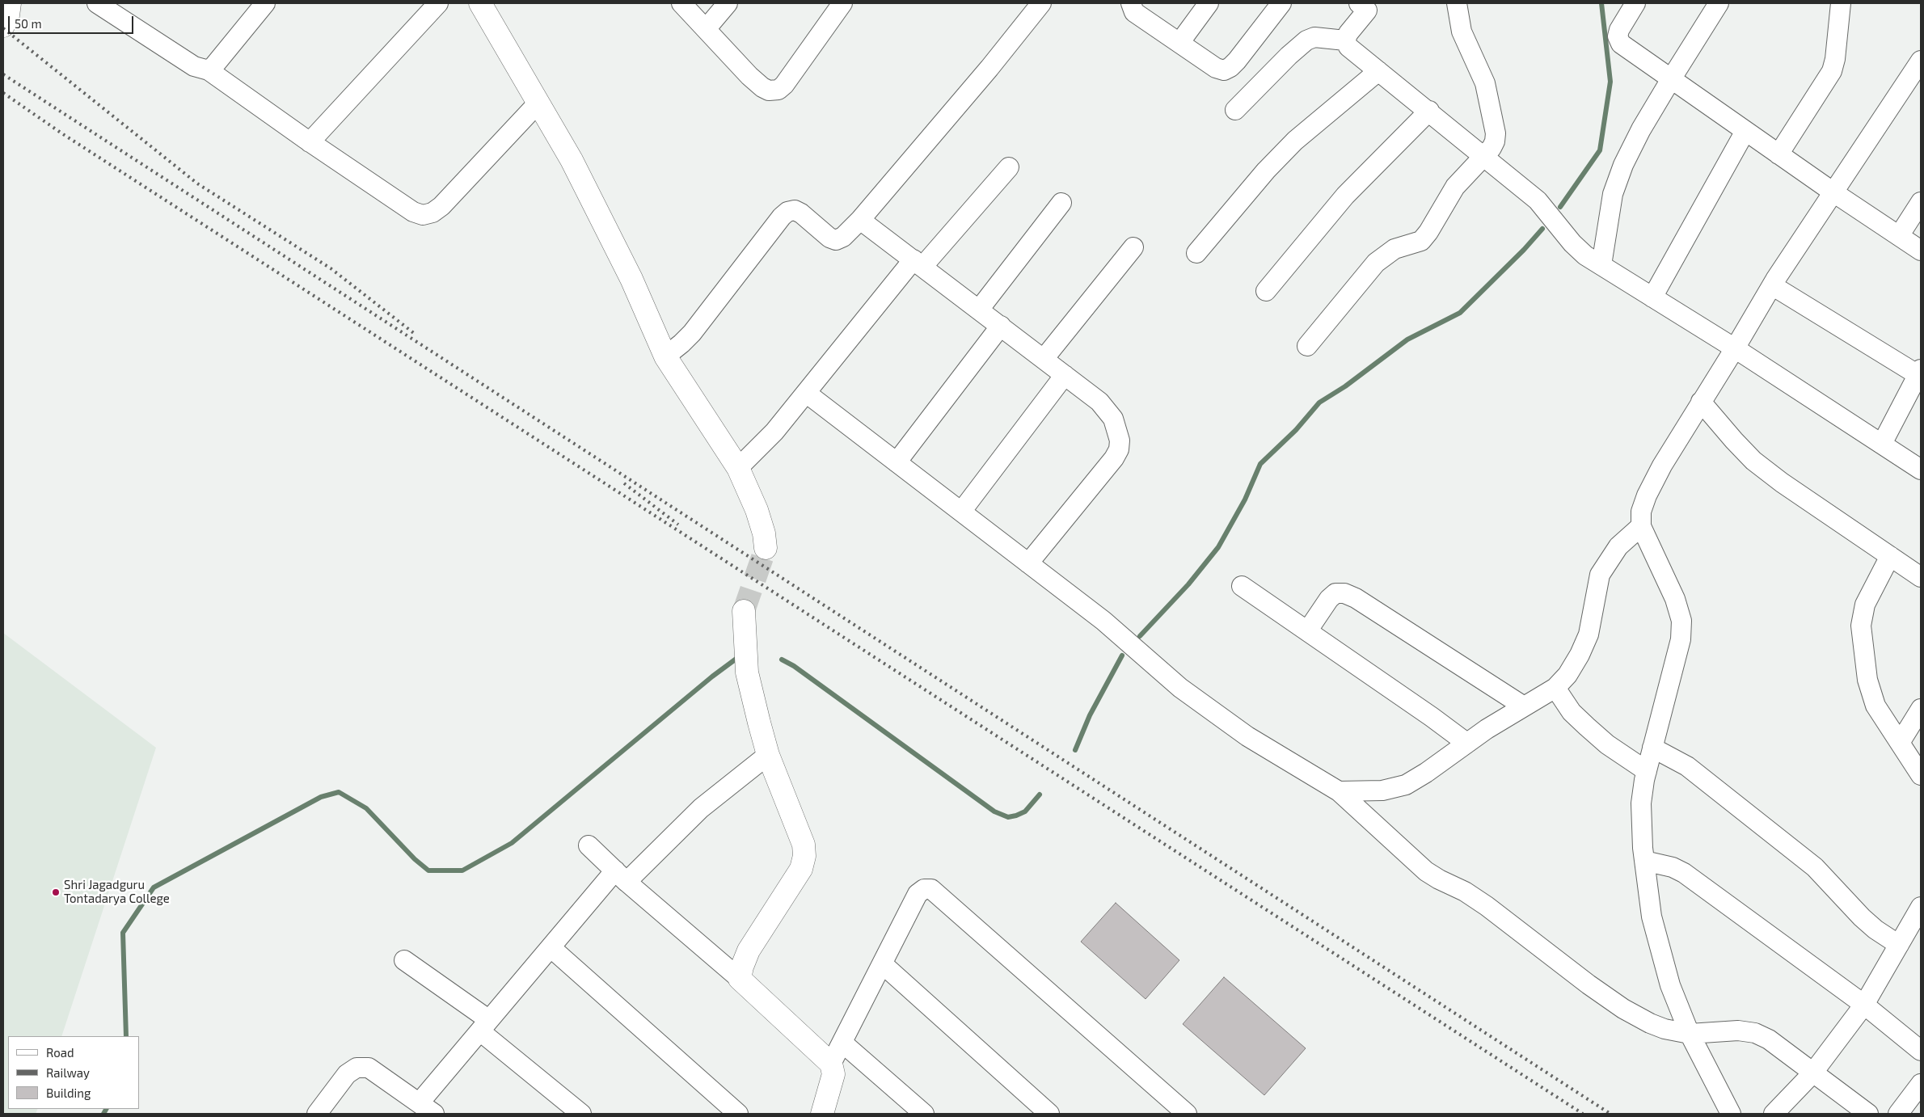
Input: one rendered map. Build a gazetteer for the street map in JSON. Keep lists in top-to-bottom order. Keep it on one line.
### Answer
{"places":["Shri Jagadguru Tontadarya College"],"legend":["Road","Railway","Building"],"scale_bar":"50 m"}
